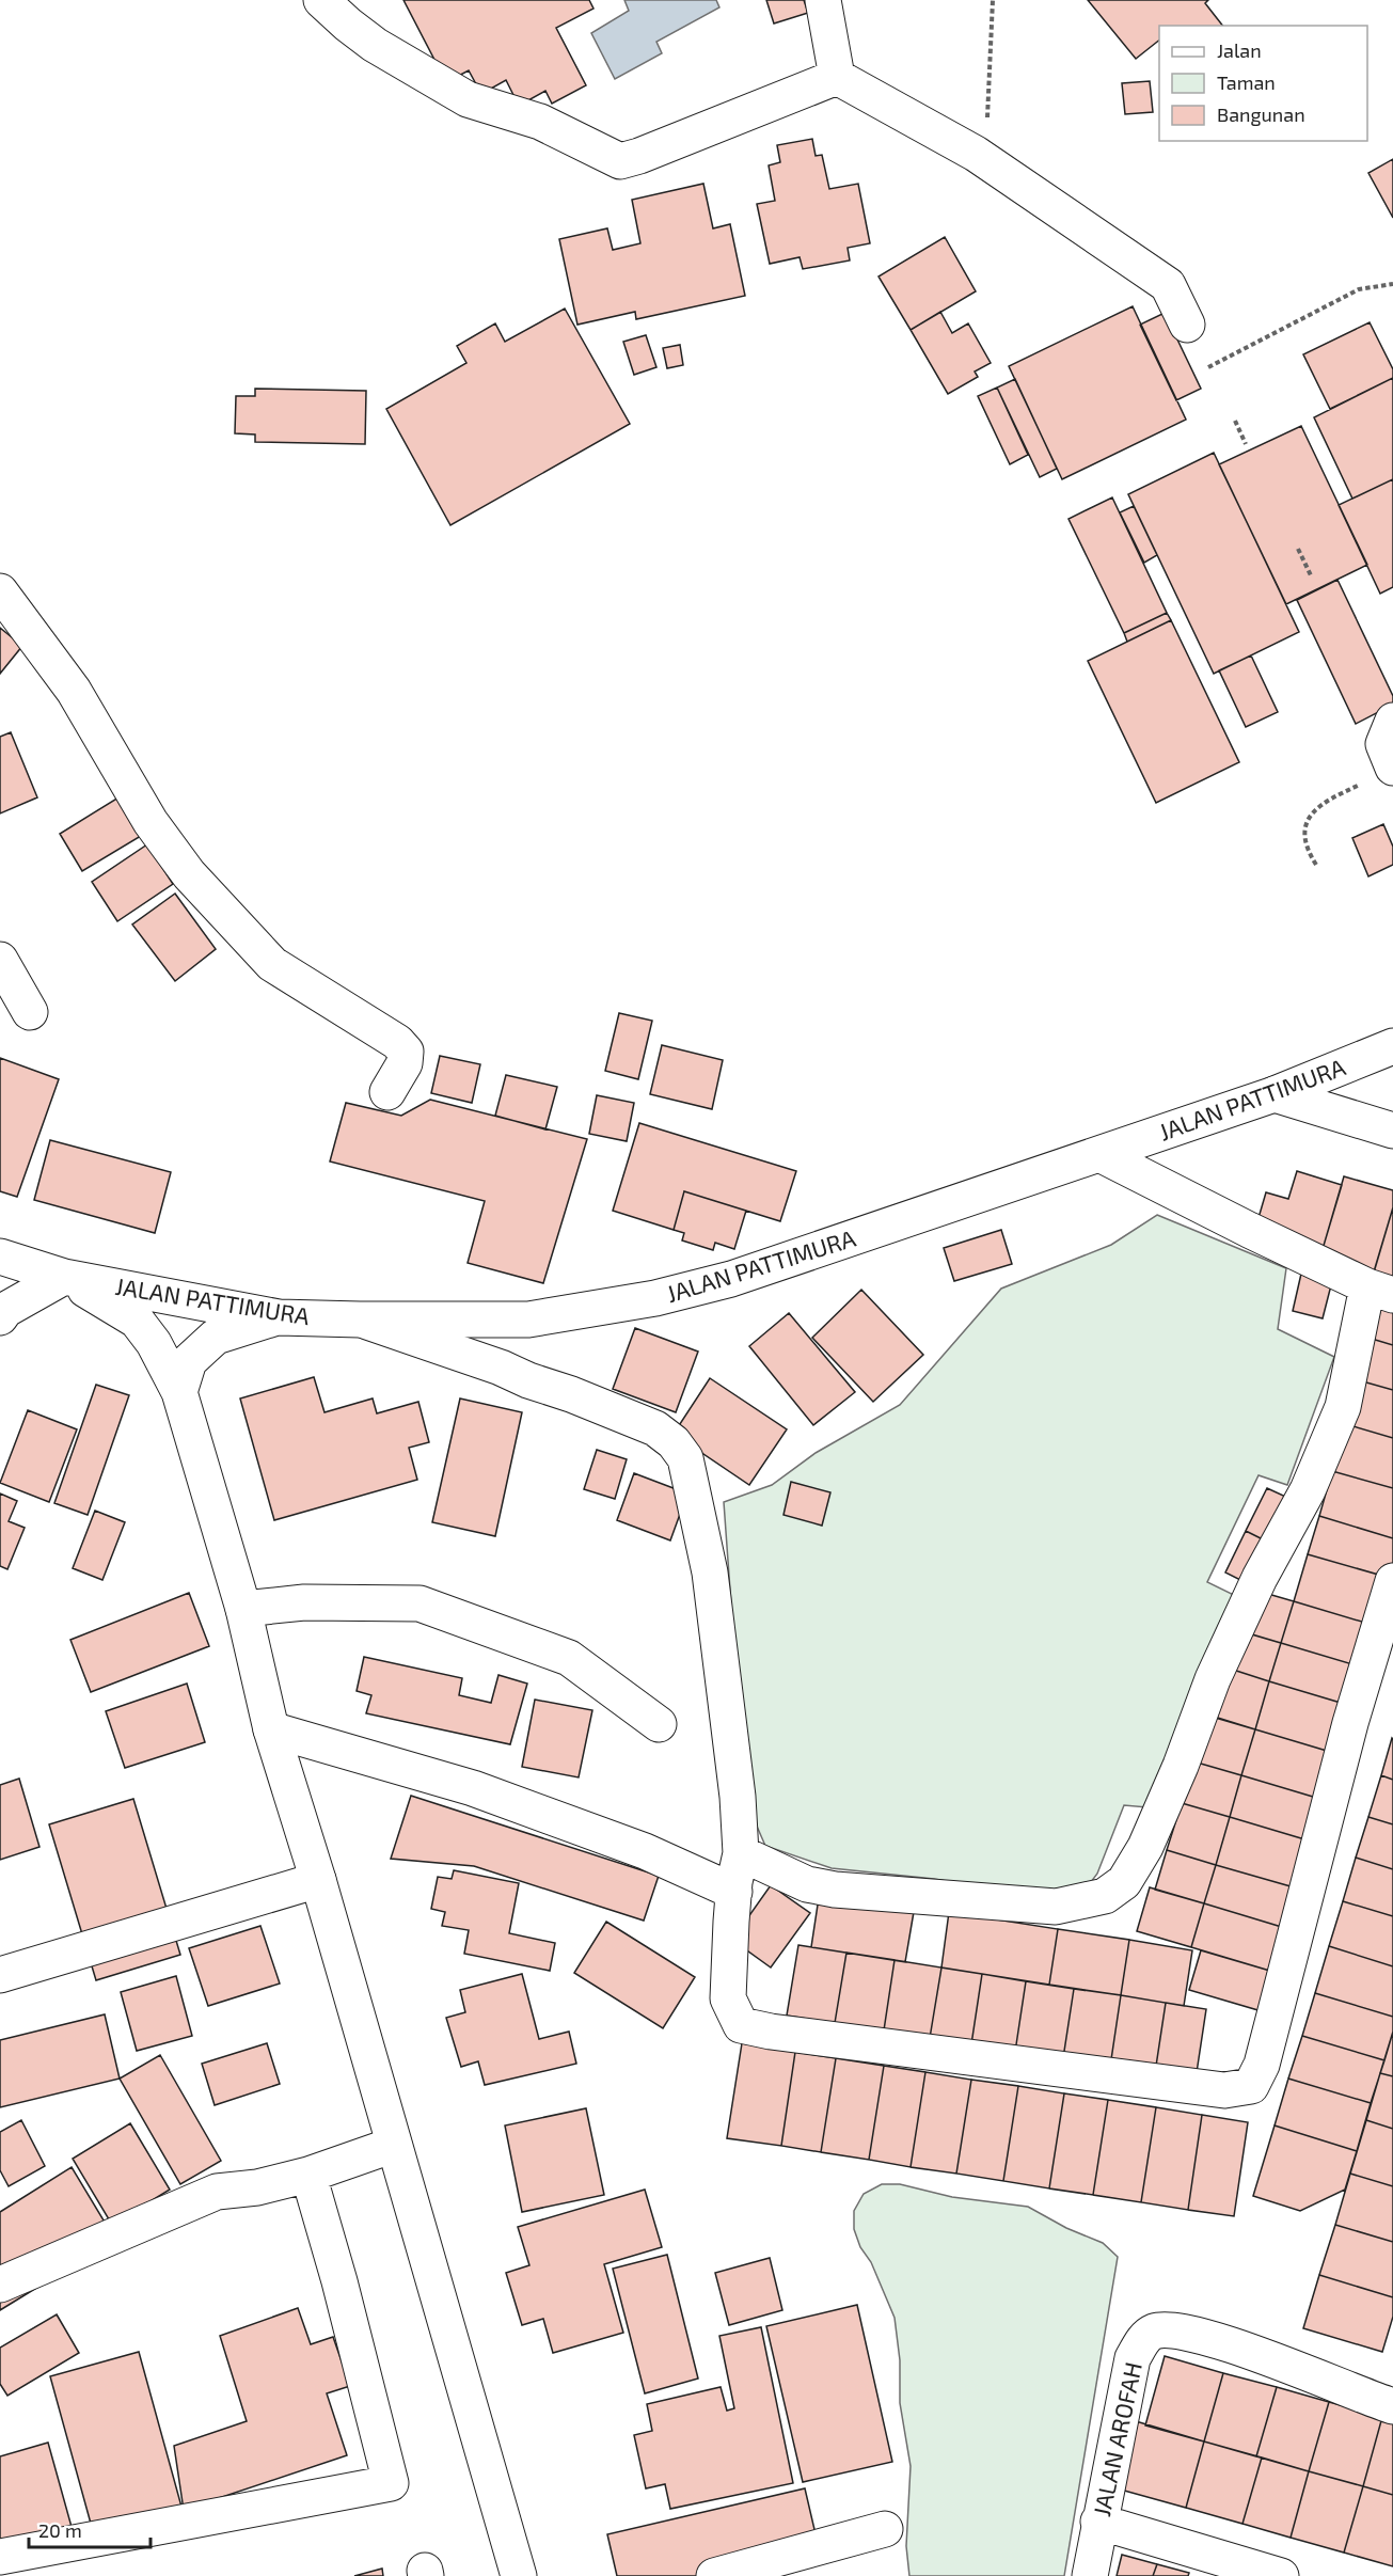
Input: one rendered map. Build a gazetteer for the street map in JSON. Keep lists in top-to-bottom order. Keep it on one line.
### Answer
{"streets":{"street":["JALAN PATTIMURA","JALAN AROFAH"]},"legend":["Jalan","Taman","Bangunan"],"scale_bar":"20 m"}
